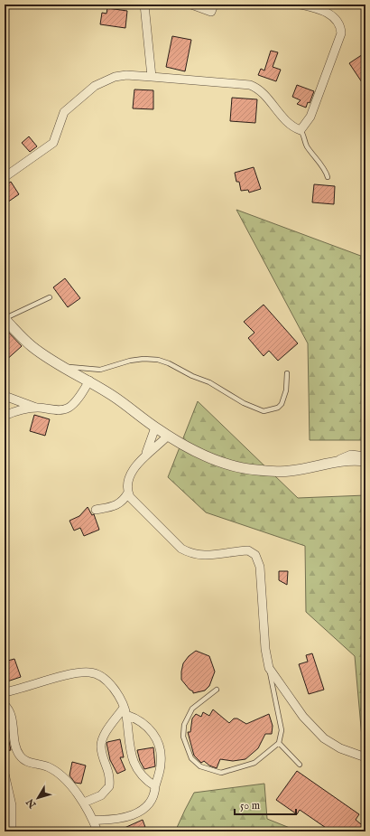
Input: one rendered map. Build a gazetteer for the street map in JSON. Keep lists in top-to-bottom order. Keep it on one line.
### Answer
{"scale_bar":"50 m","north":"bottom left"}
